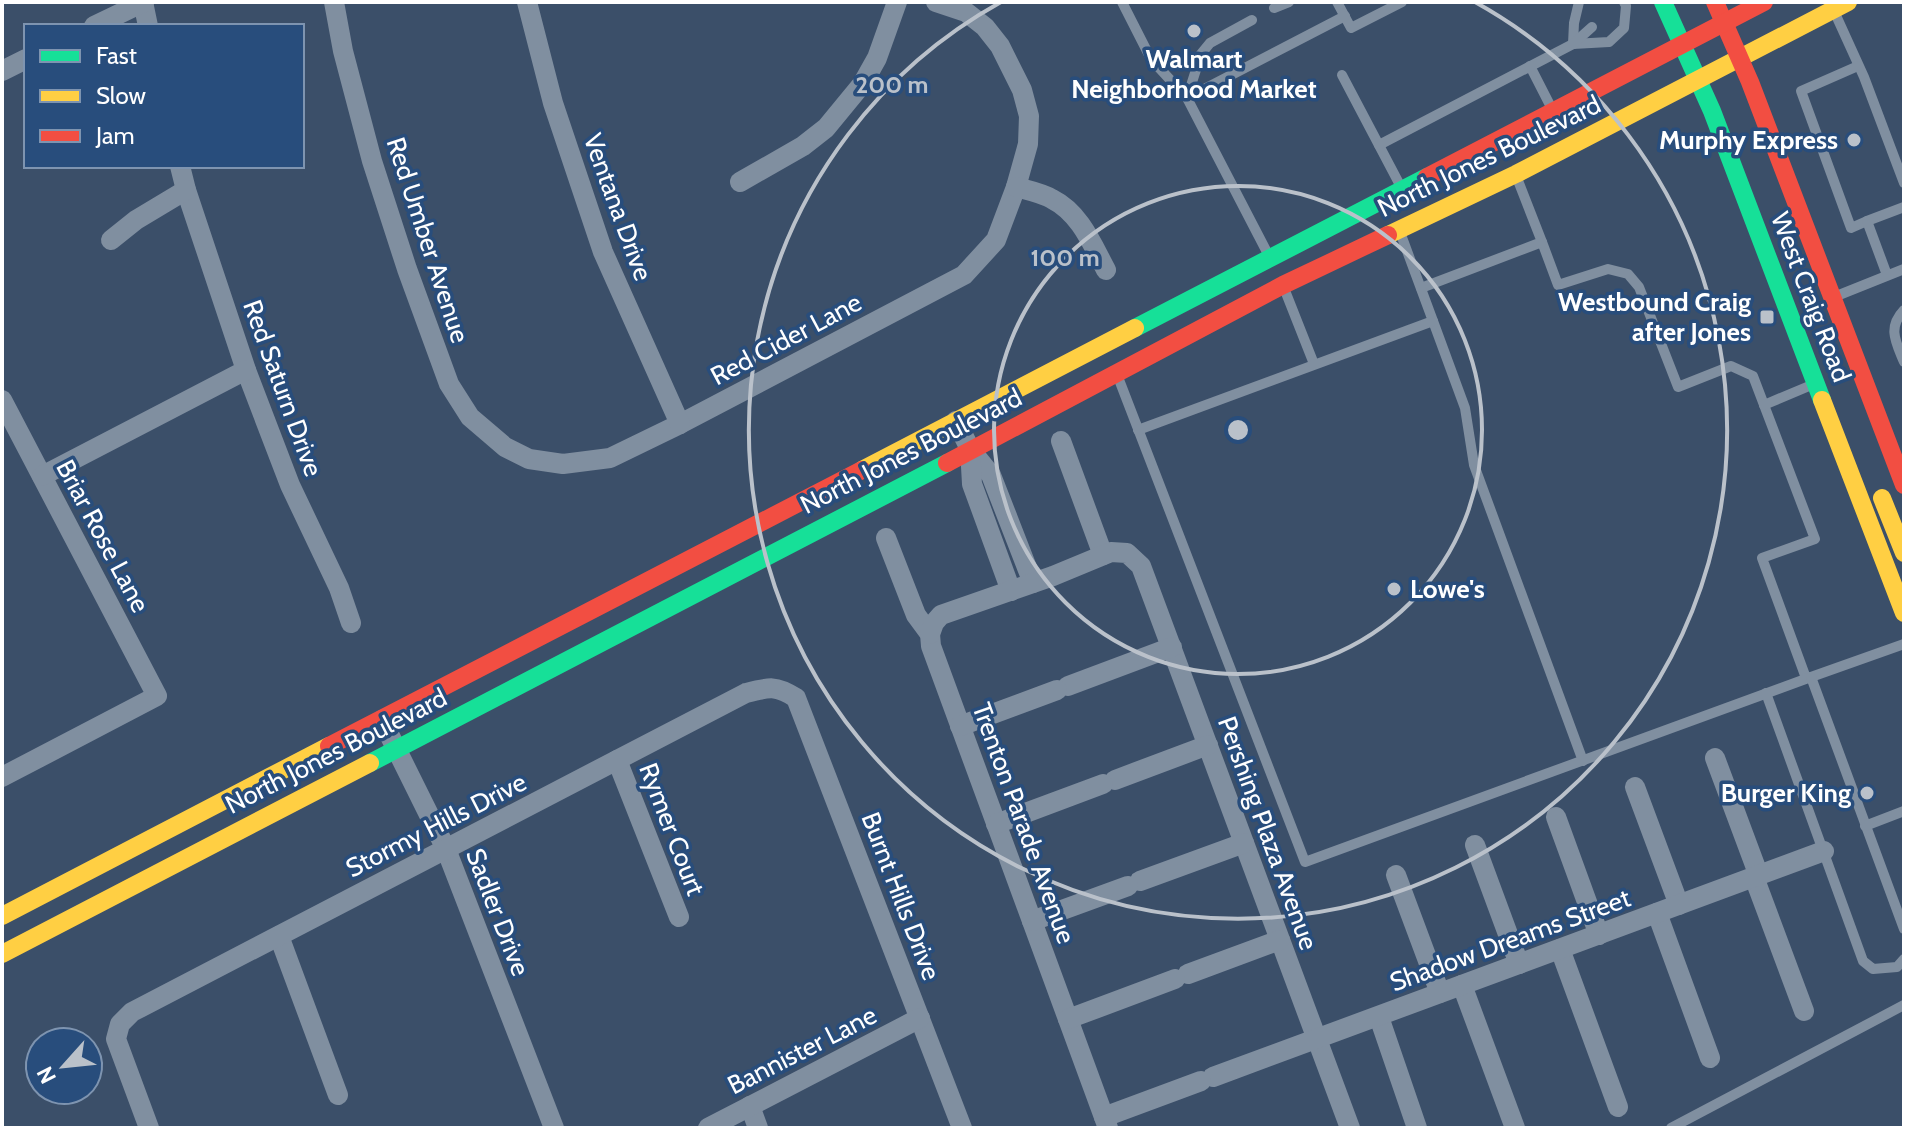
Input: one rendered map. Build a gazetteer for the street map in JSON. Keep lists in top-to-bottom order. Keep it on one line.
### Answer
{"streets":{"main road":["North Jones Boulevard","West Craig Road"],"street":["Ventana Drive","Red Umber Avenue","Red Cider Lane","Red Saturn Drive","Briar Rose Lane","Trenton Parade Avenue","Stormy Hills Drive","Rymer Court","Pershing Plaza Avenue","Burnt Hills Drive","Sadler Drive","Shadow Dreams Street","Bannister Lane"]},"crossings":[["North Jones Boulevard","West Craig Road"],["North Jones Boulevard","Sadler Drive"],["Ventana Drive","Red Cider Lane"],["Red Umber Avenue","Red Cider Lane"],["Trenton Parade Avenue","Shadow Dreams Street"],["Stormy Hills Drive","Rymer Court"],["Stormy Hills Drive","Burnt Hills Drive"],["Stormy Hills Drive","Sadler Drive"],["Pershing Plaza Avenue","Shadow Dreams Street"],["Burnt Hills Drive","Bannister Lane"]],"places":{"other":["Walmart Neighborhood Market","Murphy Express","Lowe's","Burger King"],"transit":["Westbound Craig after Jones"]},"legend":["Fast","Slow","Jam"],"north":"bottom left","rings":["200 m","100 m"]}
